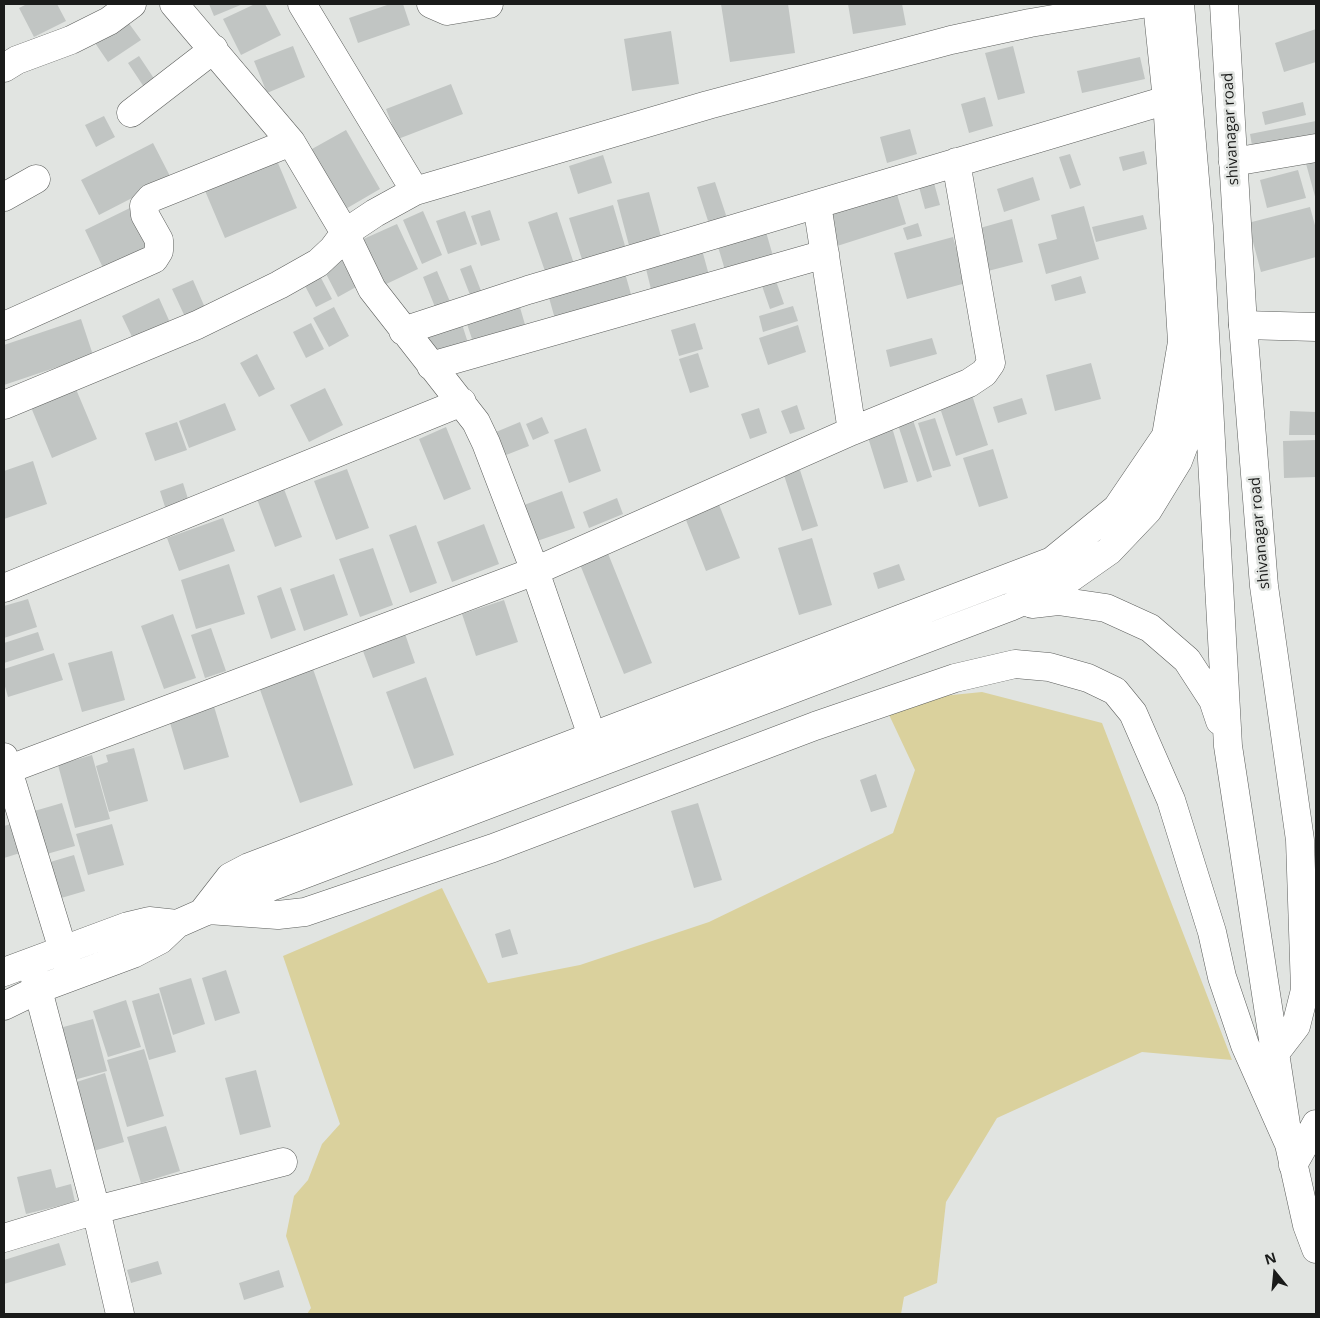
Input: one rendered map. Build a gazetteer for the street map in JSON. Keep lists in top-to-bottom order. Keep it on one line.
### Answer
{"streets":{"street":["shivanagar road"]},"north":"top"}
